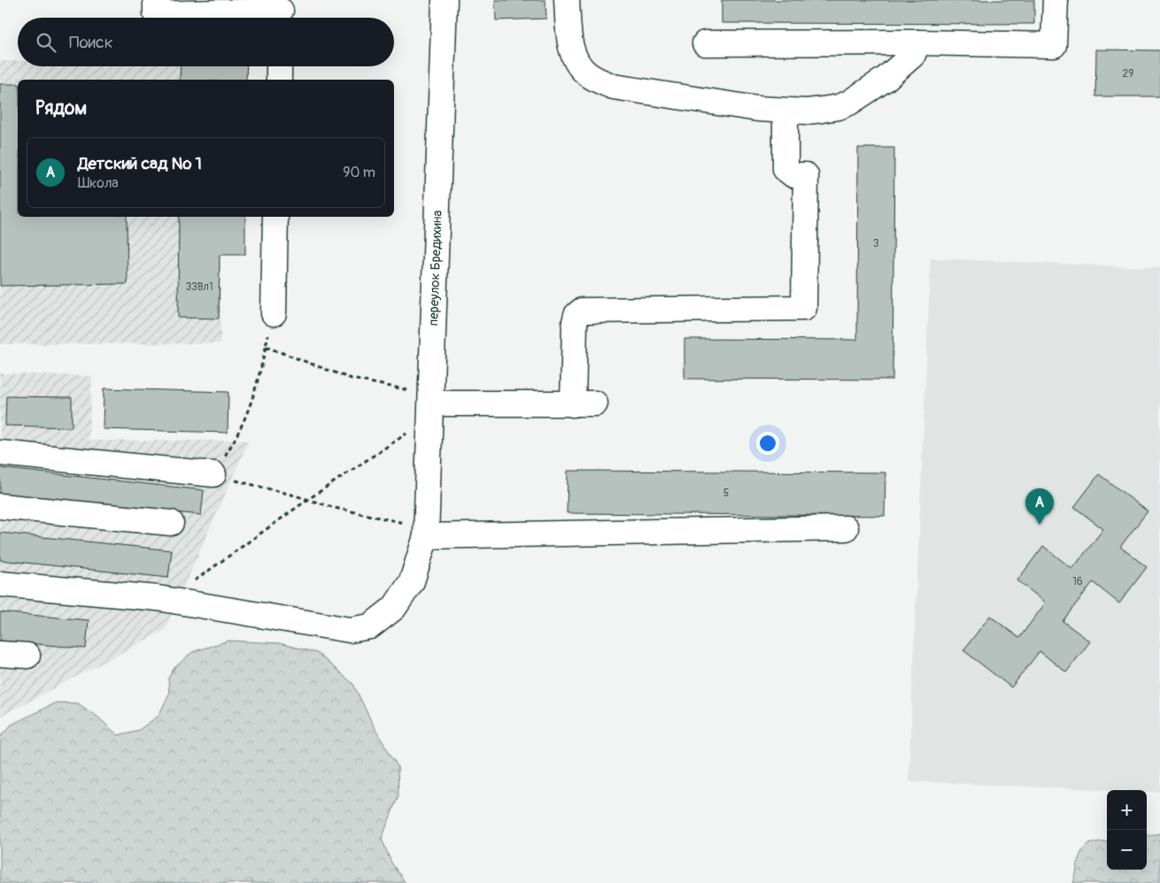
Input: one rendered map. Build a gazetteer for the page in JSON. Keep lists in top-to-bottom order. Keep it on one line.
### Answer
{"streets":{"lane":["переулок Бредихина"]},"house_numbers":["29","3","33Вл1","5","16"],"page":{"search":"Поиск","heading":"Рядом","list":[{"mark":"A","name":"Детский сад № 1","note":"Школа","value":"90 m"}],"pins":"A","map_buttons":["+","−"]}}
